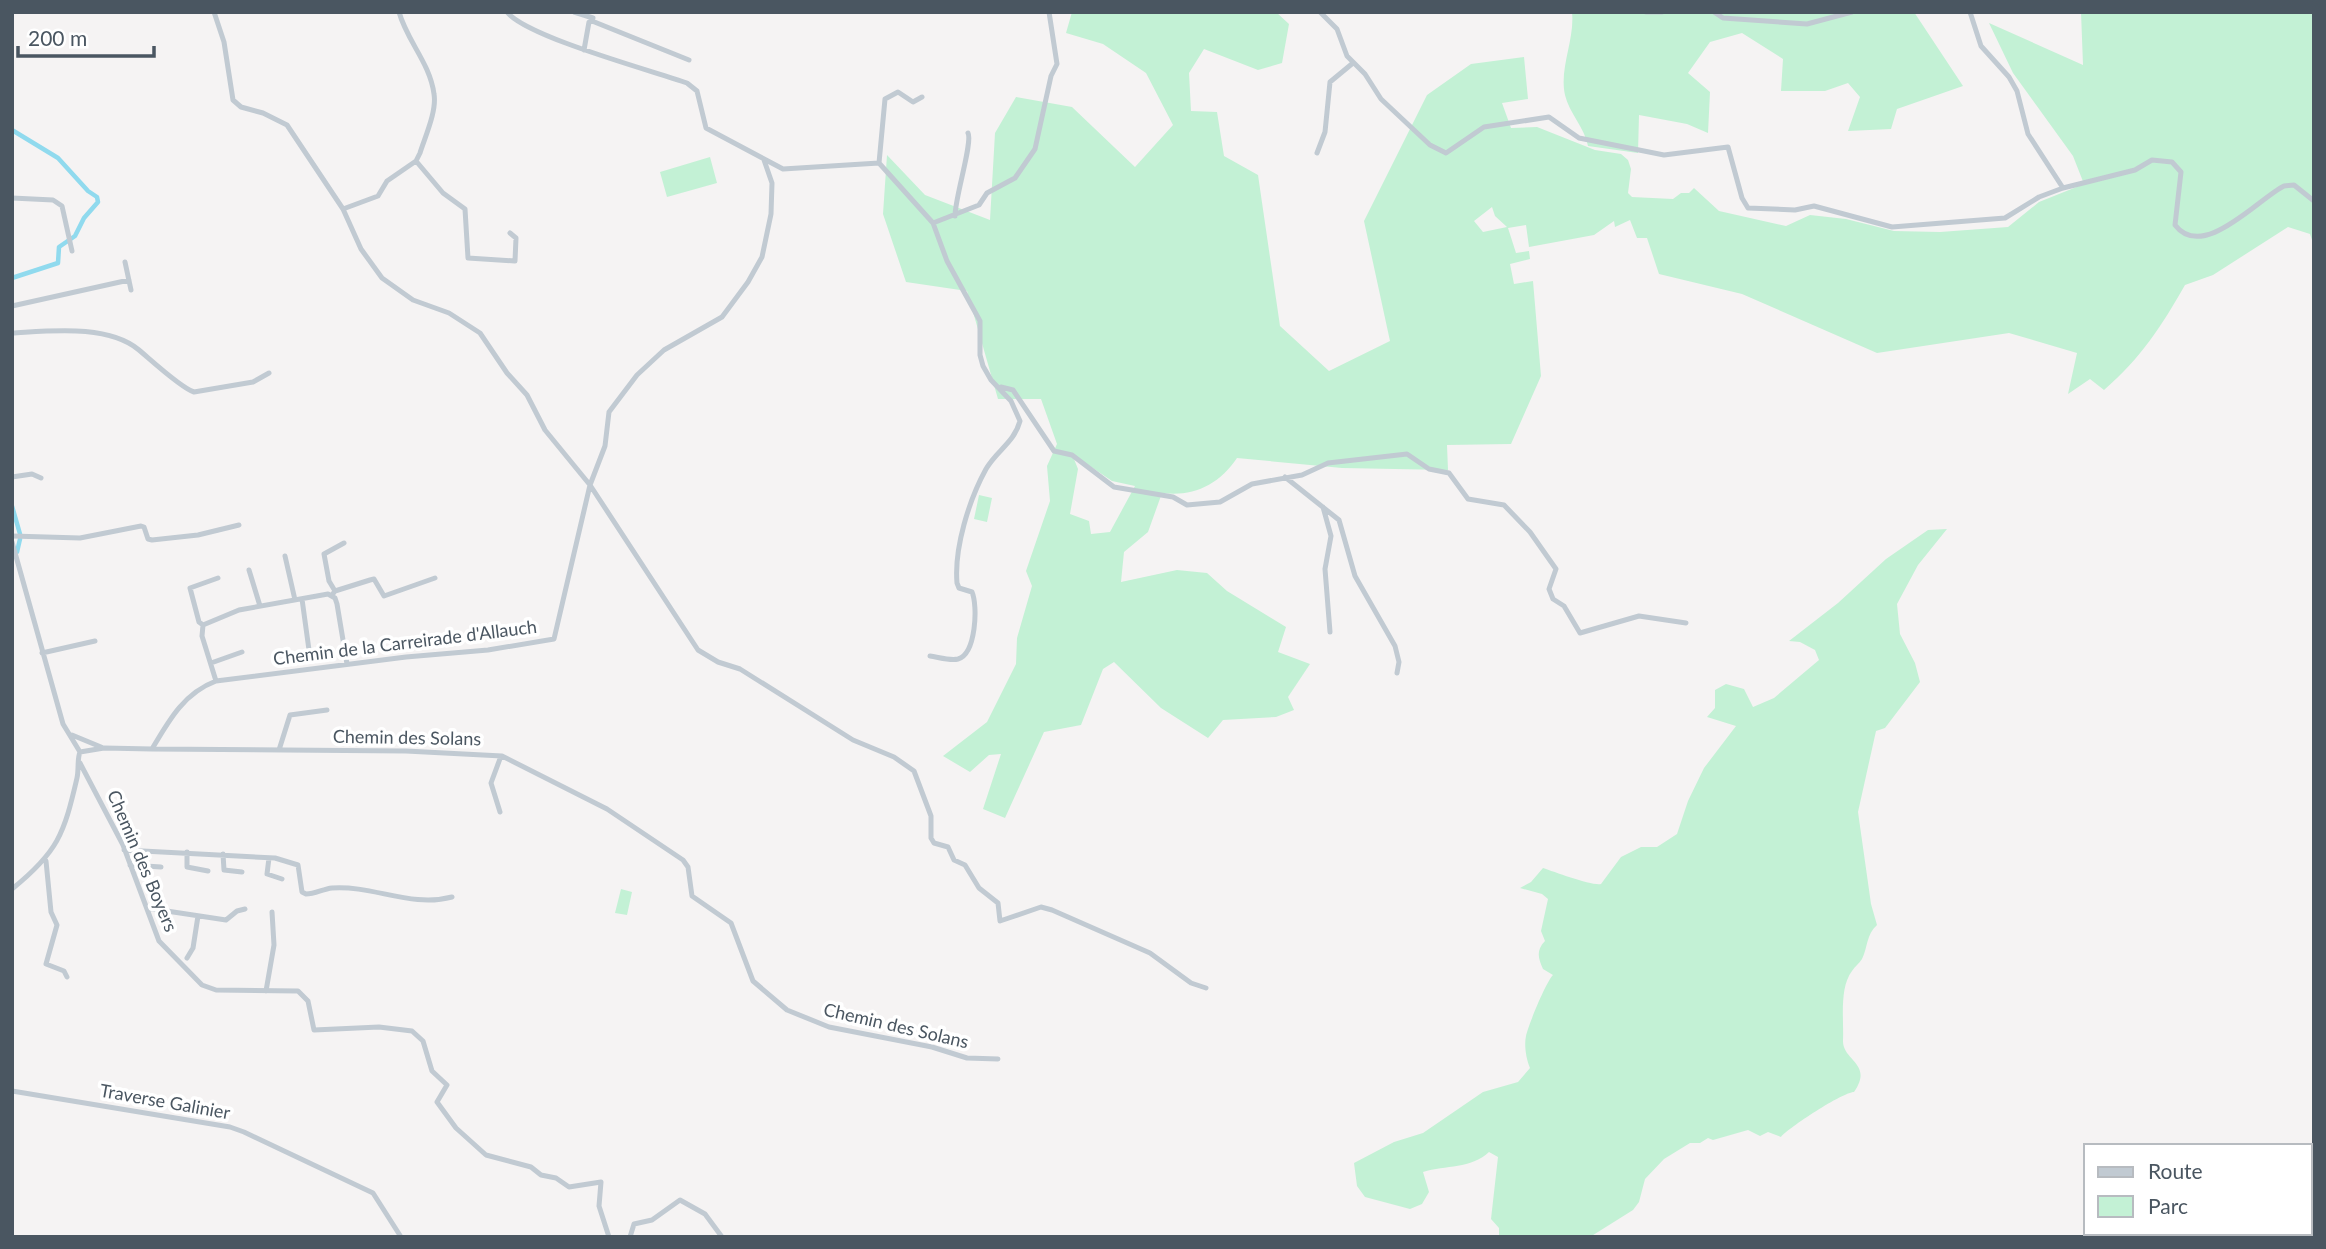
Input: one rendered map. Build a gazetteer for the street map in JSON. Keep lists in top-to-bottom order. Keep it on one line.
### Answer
{"streets":{"street":["Chemin de la Carreirade d'Allauch","Chemin des Solans","Chemin des Boyers","Traverse Galinier"]},"crossings":[["Chemin de la Carreirade d'Allauch","Chemin des Solans"]],"legend":["Route","Parc"],"scale_bar":"200 m"}
